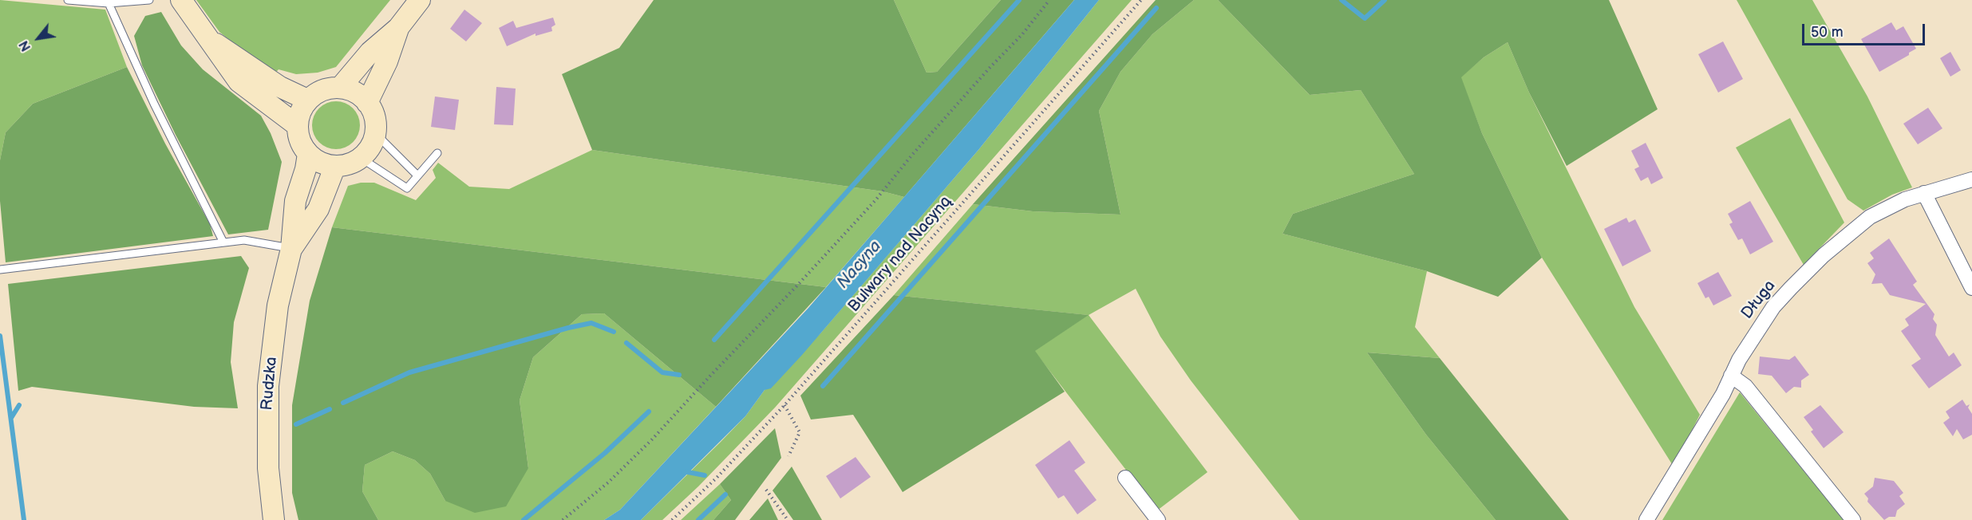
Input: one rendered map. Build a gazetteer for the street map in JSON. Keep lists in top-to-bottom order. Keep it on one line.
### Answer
{"streets":{"main road":["Rudzka"],"street":["Długa"],"path":["Bulwary nad Nacyną"]},"water":["Nacyna"],"scale_bar":"50 m","north":"bottom left"}
